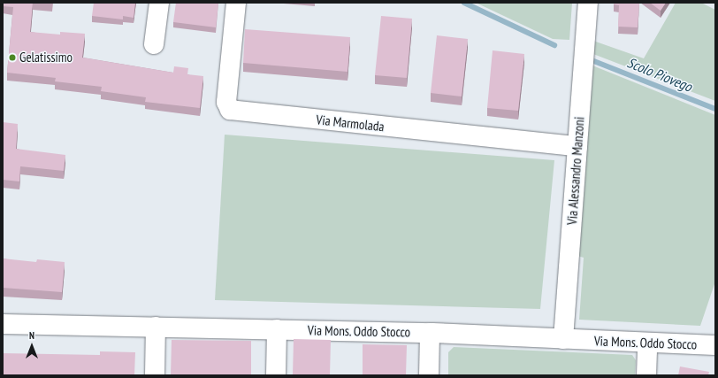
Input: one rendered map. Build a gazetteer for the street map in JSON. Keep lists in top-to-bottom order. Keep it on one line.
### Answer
{"streets":{"street":["Via Marmolada","Via Alessandro Manzoni","Via Mons. Oddo Stocco"]},"crossings":[["Via Marmolada","Via Alessandro Manzoni"],["Via Alessandro Manzoni","Via Mons. Oddo Stocco"]],"water":["Scolo Piovego"],"places":["Gelatissimo"],"north":"top"}
